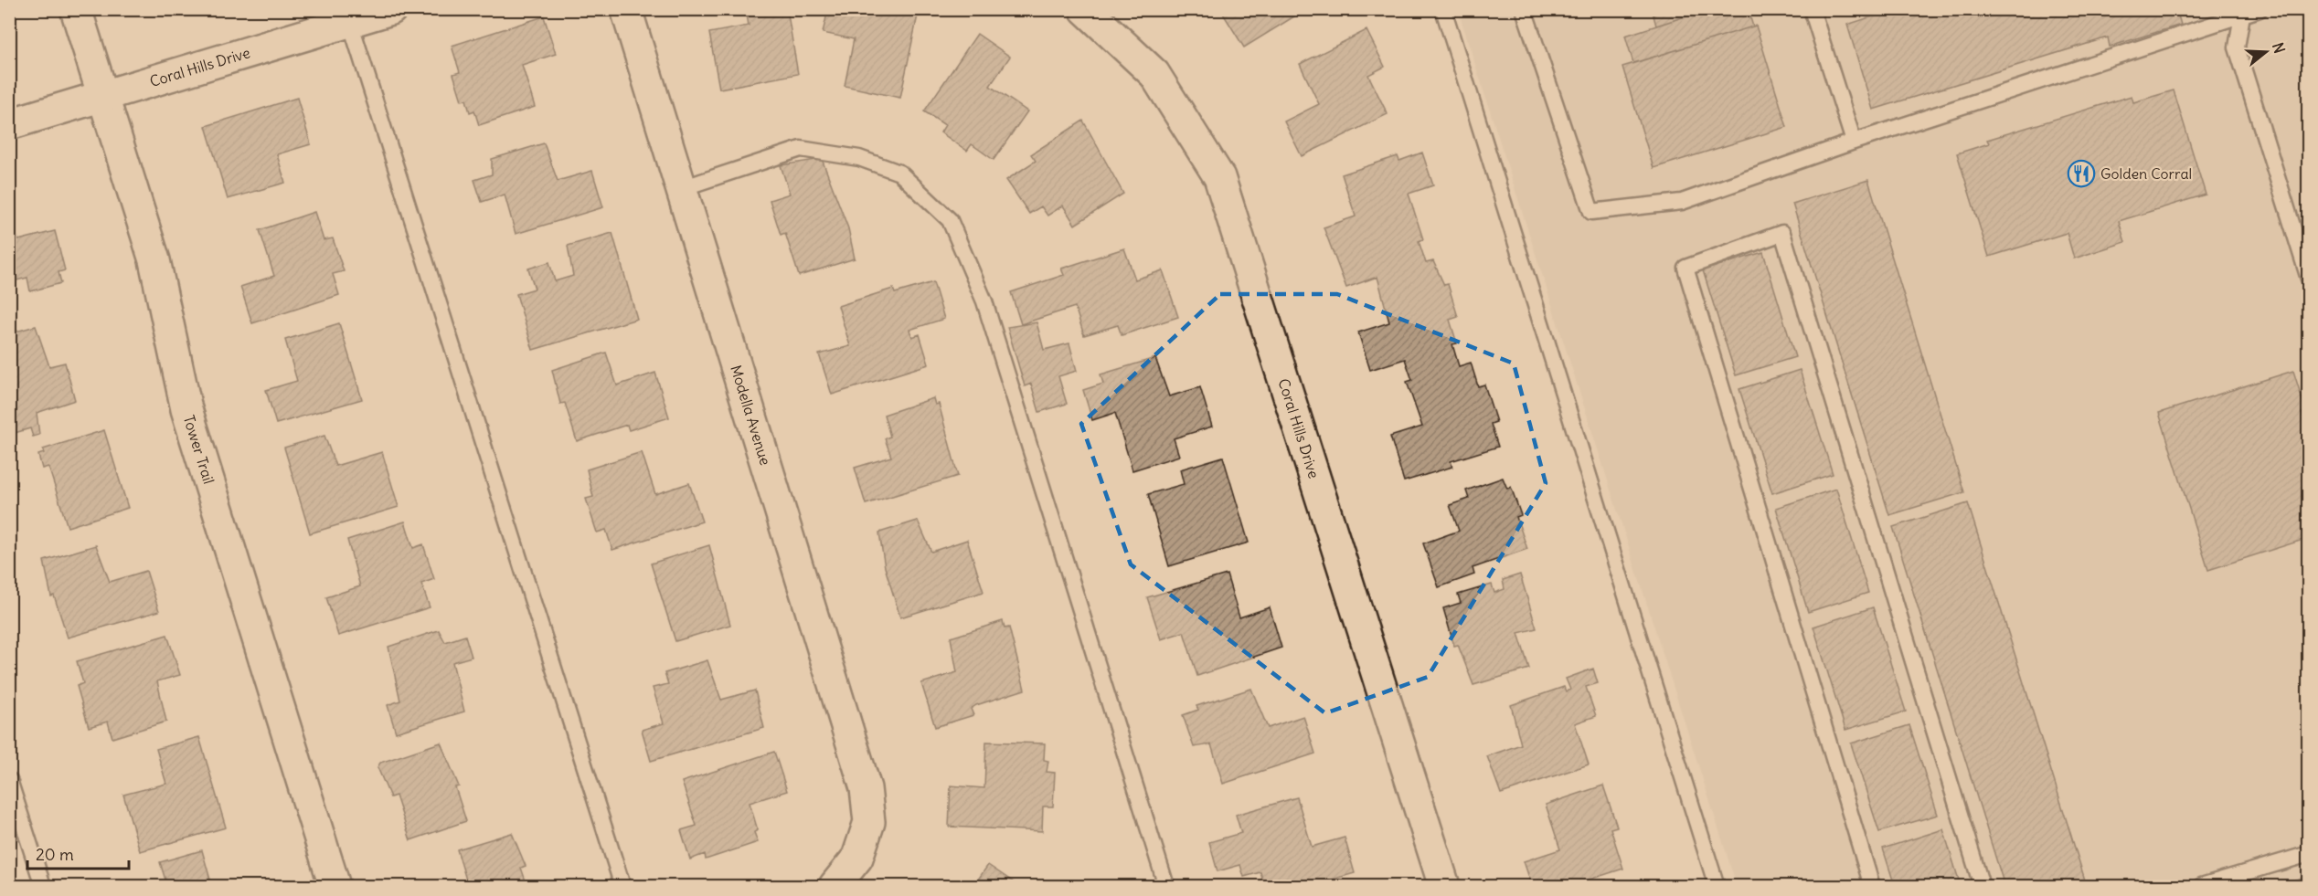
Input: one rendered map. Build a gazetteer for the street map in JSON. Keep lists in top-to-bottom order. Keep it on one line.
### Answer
{"streets":{"street":["Coral Hills Drive","Modella Avenue","Tower Trail"]},"crossings":[["Coral Hills Drive","Tower Trail"]],"places":{"restaurant":["Golden Corral"]},"scale_bar":"20 m","north":"right"}
